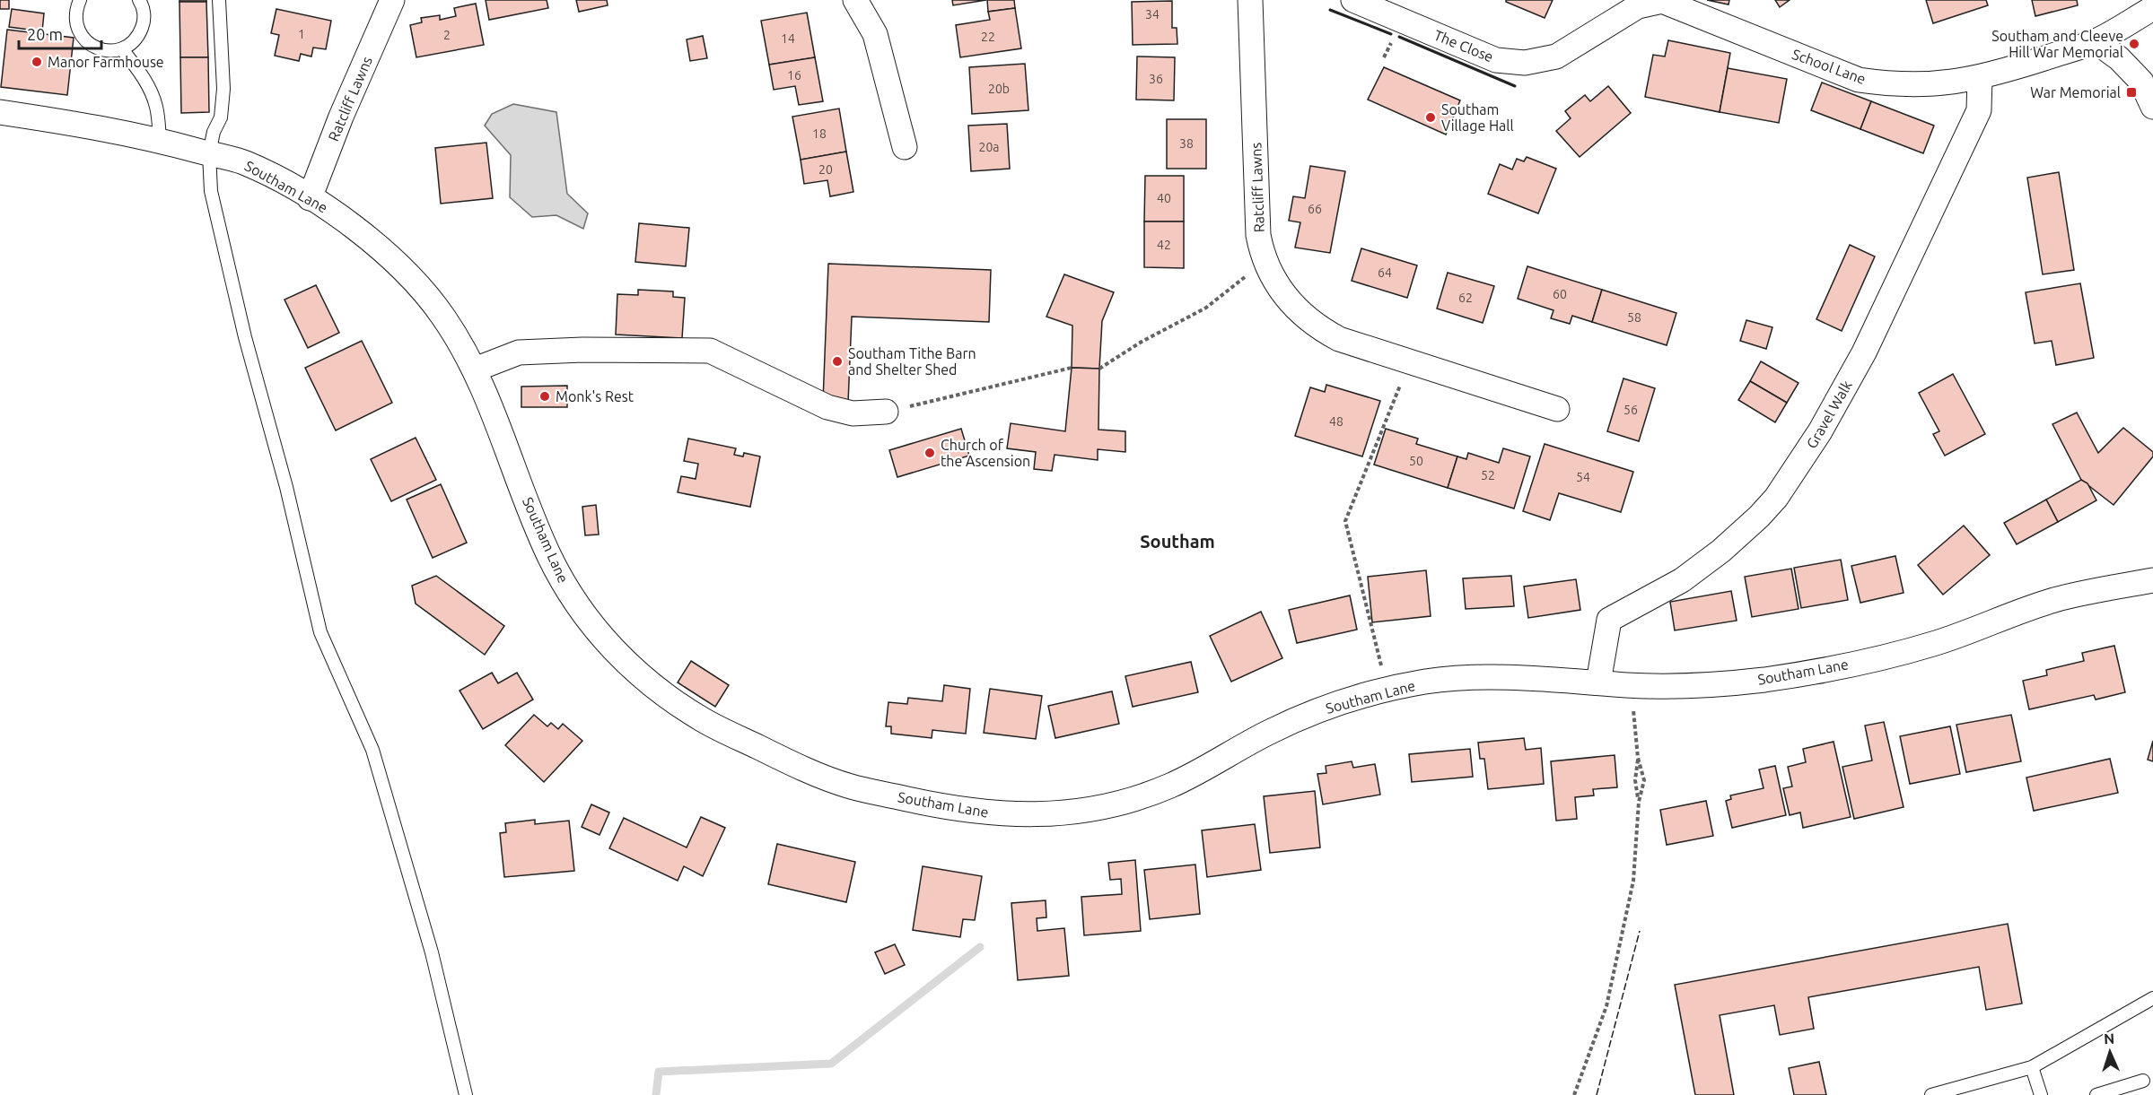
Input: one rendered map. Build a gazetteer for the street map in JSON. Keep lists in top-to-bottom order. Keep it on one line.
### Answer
{"streets":{"street":["The Close","School Lane","Ratcliff Lawns","Southam Lane","Gravel Walk"]},"crossings":[["The Close","School Lane"],["School Lane","Gravel Walk"],["Ratcliff Lawns","Southam Lane"],["Southam Lane","Gravel Walk"]],"districts":["Southam"],"places":{"other":["Southam and Cleeve Hill War Memorial","Manor Farmhouse","Southam Village Hall","Southam Tithe Barn and Shelter Shed","Monk's Rest","Church of the Ascension"],"transit":["War Memorial"]},"house_numbers":["34","1","2","22","14","16","36","20b","18","38","20a","20","40","66","42","64","60","62","58","56","48","50","52","54"],"scale_bar":"20 m","north":"top"}
